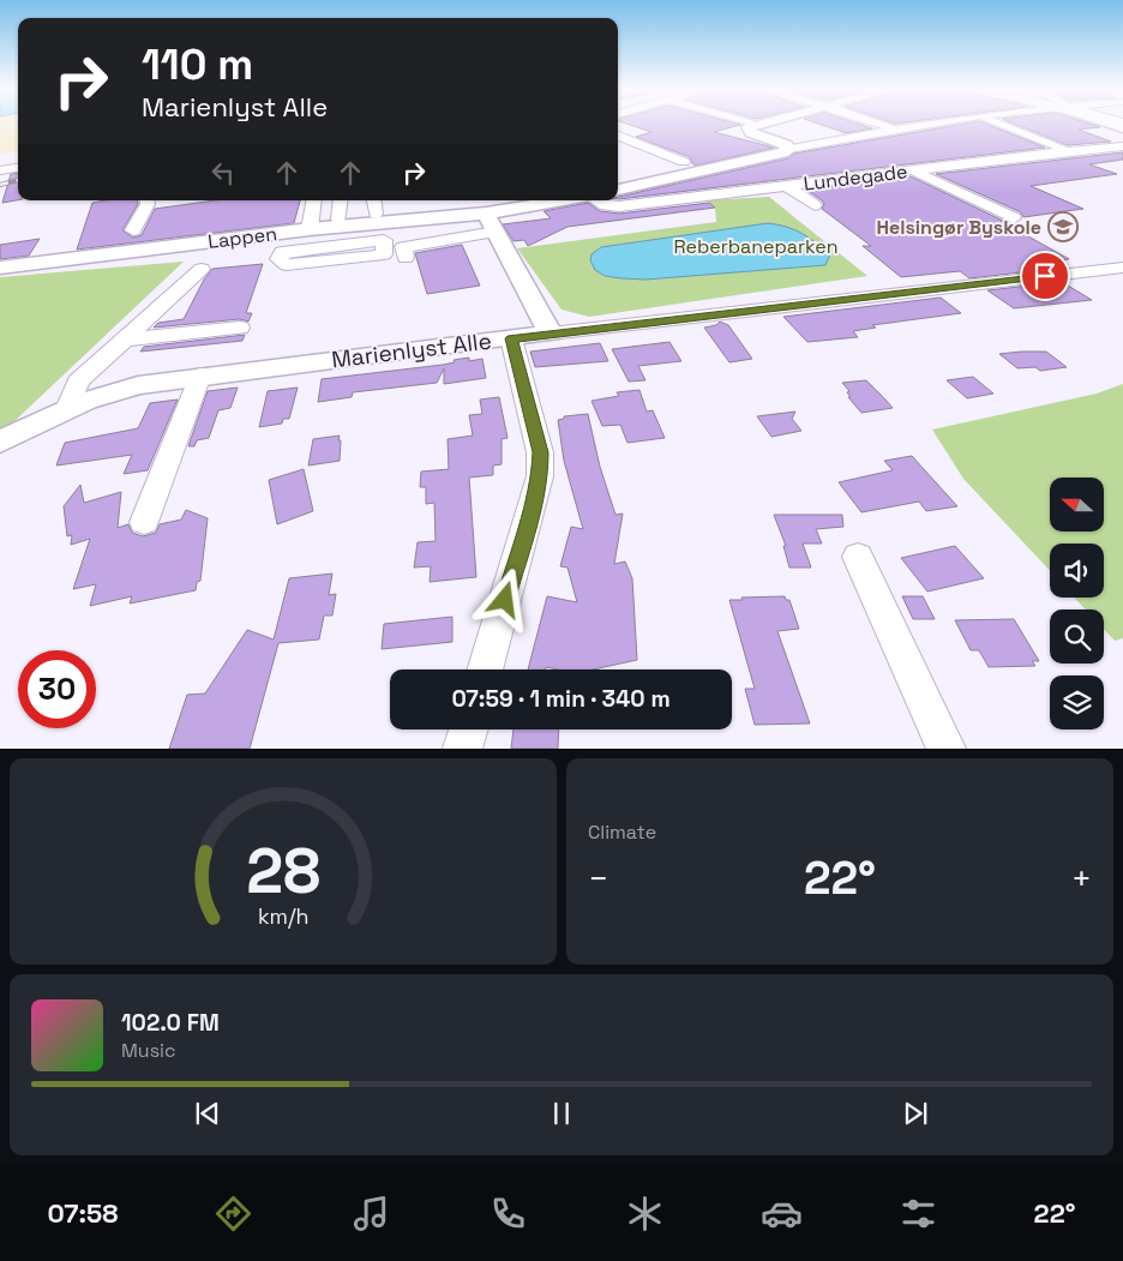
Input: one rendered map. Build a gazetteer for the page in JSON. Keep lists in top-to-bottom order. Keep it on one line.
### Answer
{"streets":{"main road":["Lappen","Marienlyst Alle"],"street":["Lundegade"]},"parks":["Reberbaneparken"],"places":{"school or university":["Helsingør Byskole"]},"north":"left","page":{"turn":["110 m","Marienlyst Alle"],"limit":"30","trip":"07:59 · 1 min · 340 m","tile":"Climate","heat":["−","22°","+"],"song":["102.0 FM","Music"],"tabs":["07:58","22°"],"gauge":["28","km/h"]}}
